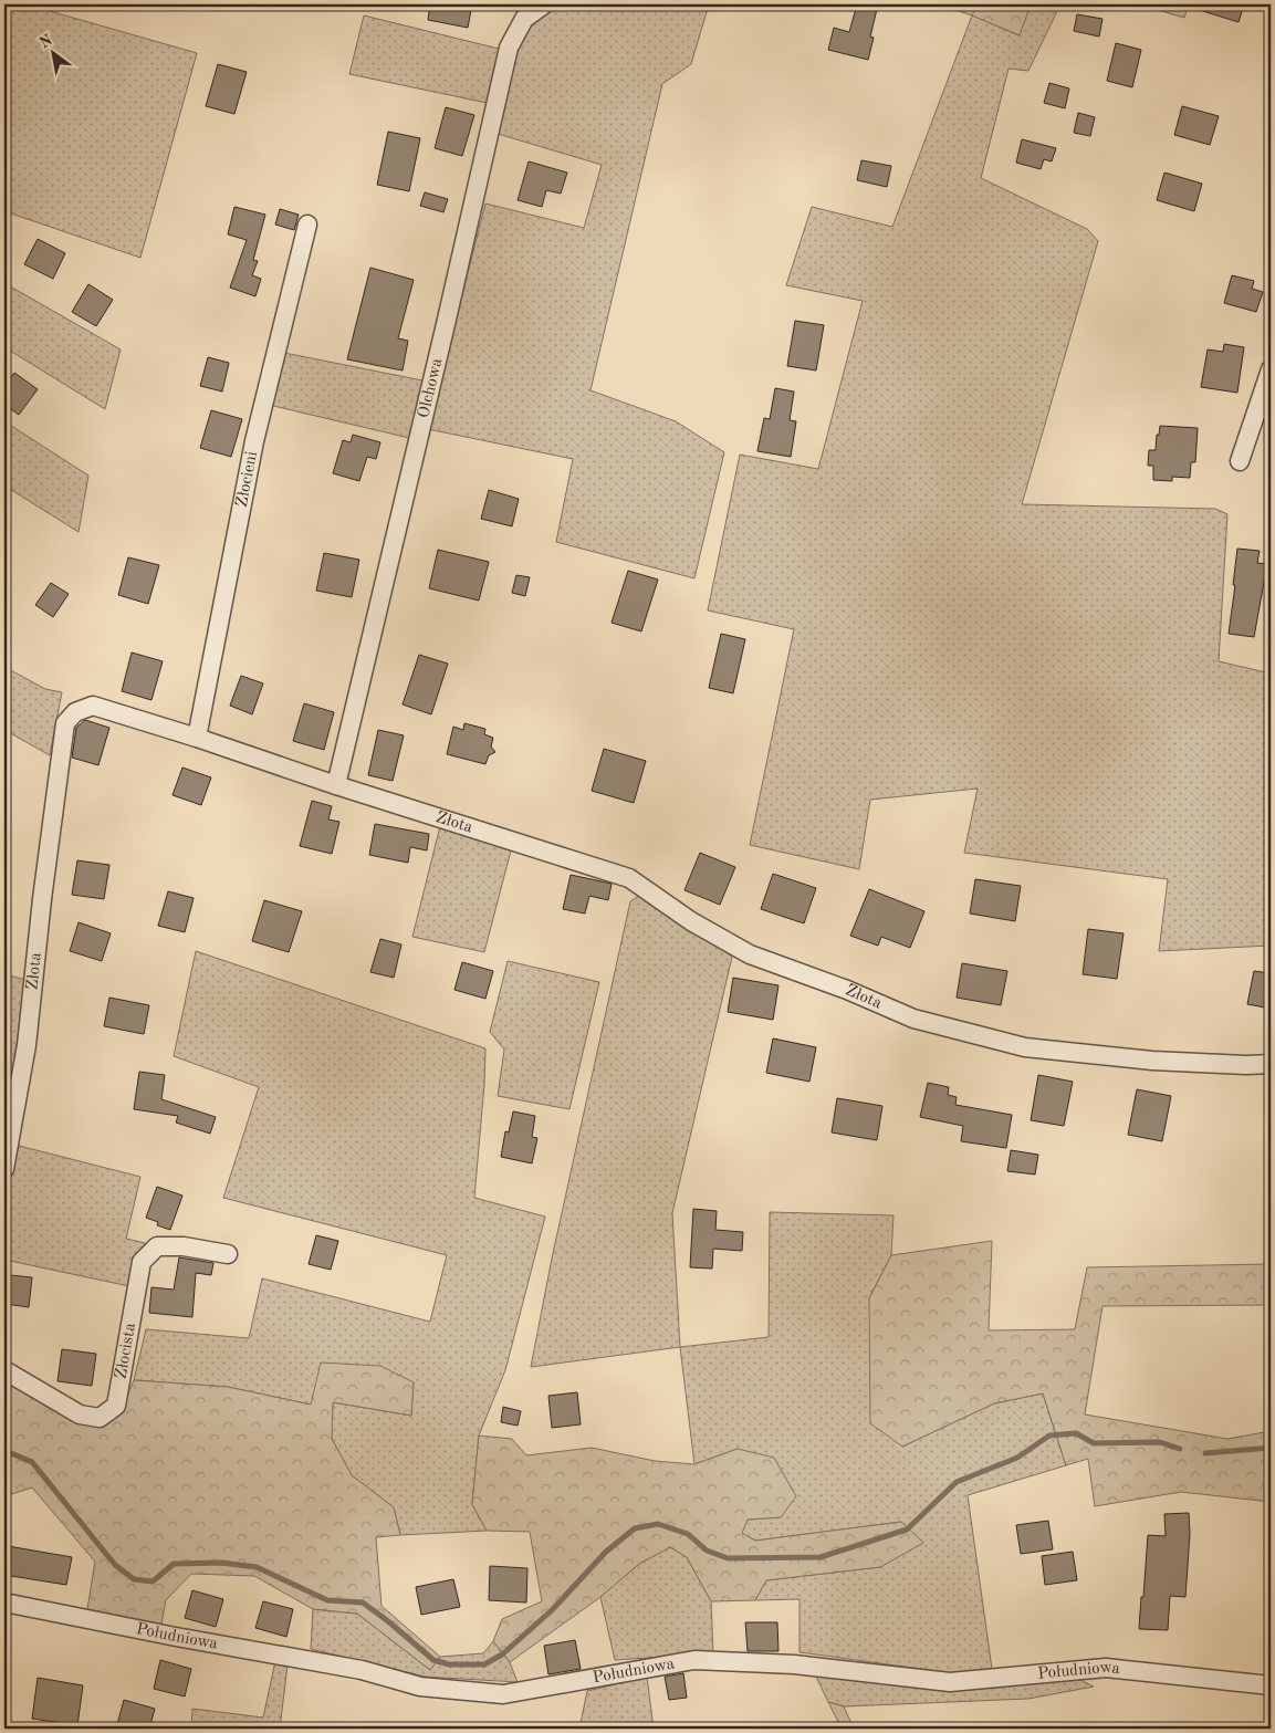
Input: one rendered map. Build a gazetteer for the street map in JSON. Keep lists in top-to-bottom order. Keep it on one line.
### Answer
{"streets":{"street":["Olchowa","Złocieni","Złota","Złocista","Południowa"]},"crossings":[["Olchowa","Złota"],["Złocieni","Złota"]],"north":"top left"}
